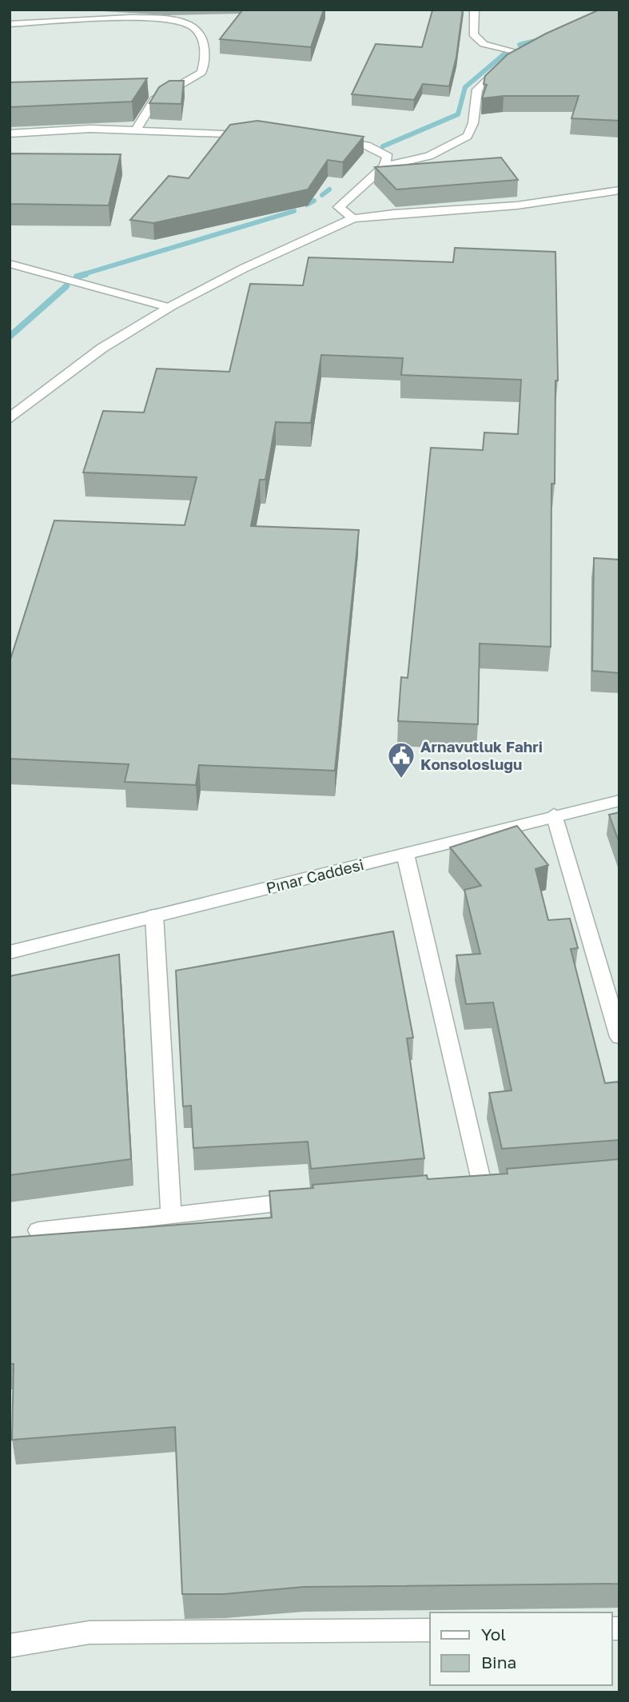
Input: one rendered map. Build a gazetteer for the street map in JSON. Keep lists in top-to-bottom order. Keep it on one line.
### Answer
{"streets":{"street":["Pınar Caddesi"]},"places":{"public building":["Arnavutluk Fahri Konsolosluğu"]},"legend":["Yol","Bina"]}
